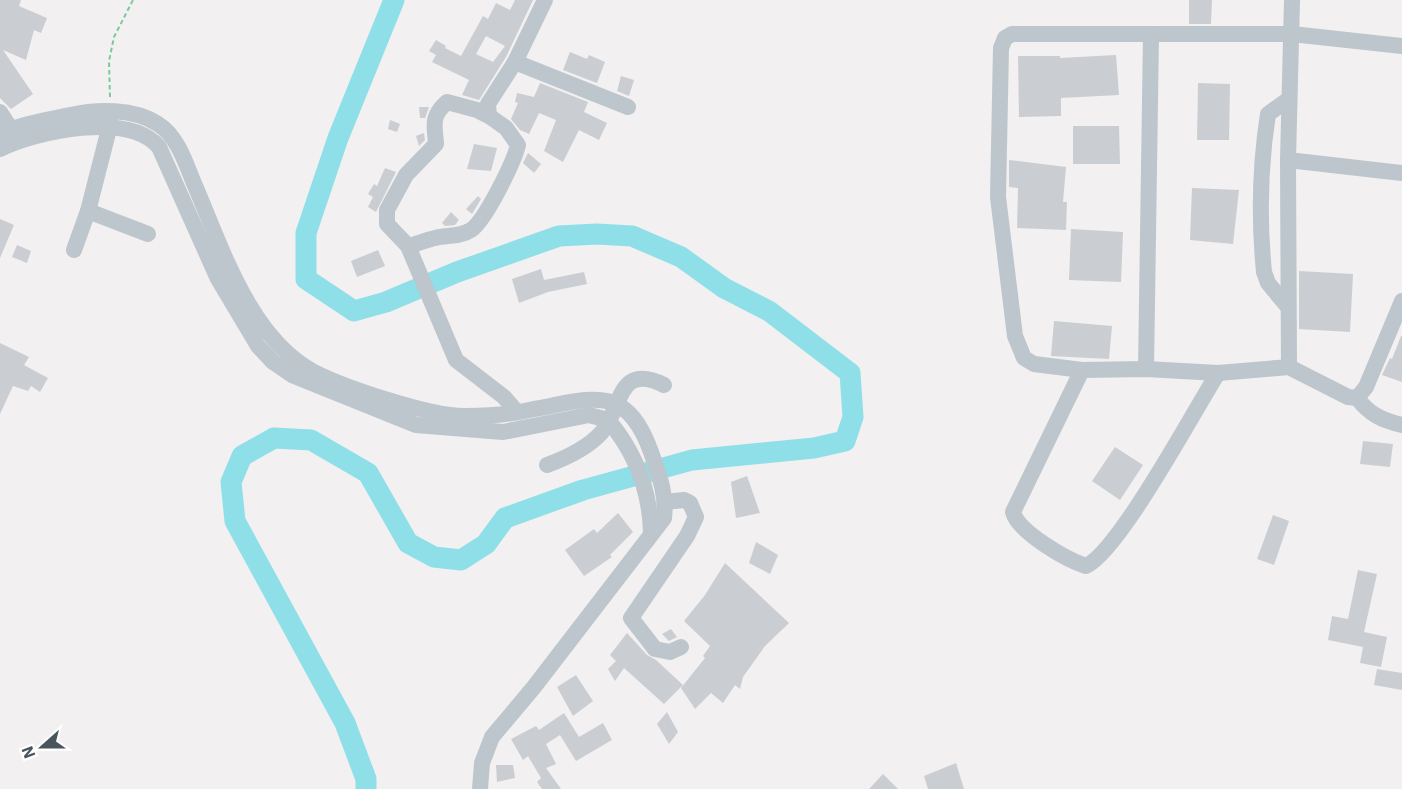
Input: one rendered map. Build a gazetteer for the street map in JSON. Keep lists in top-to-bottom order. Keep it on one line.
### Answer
{"north":"left"}
